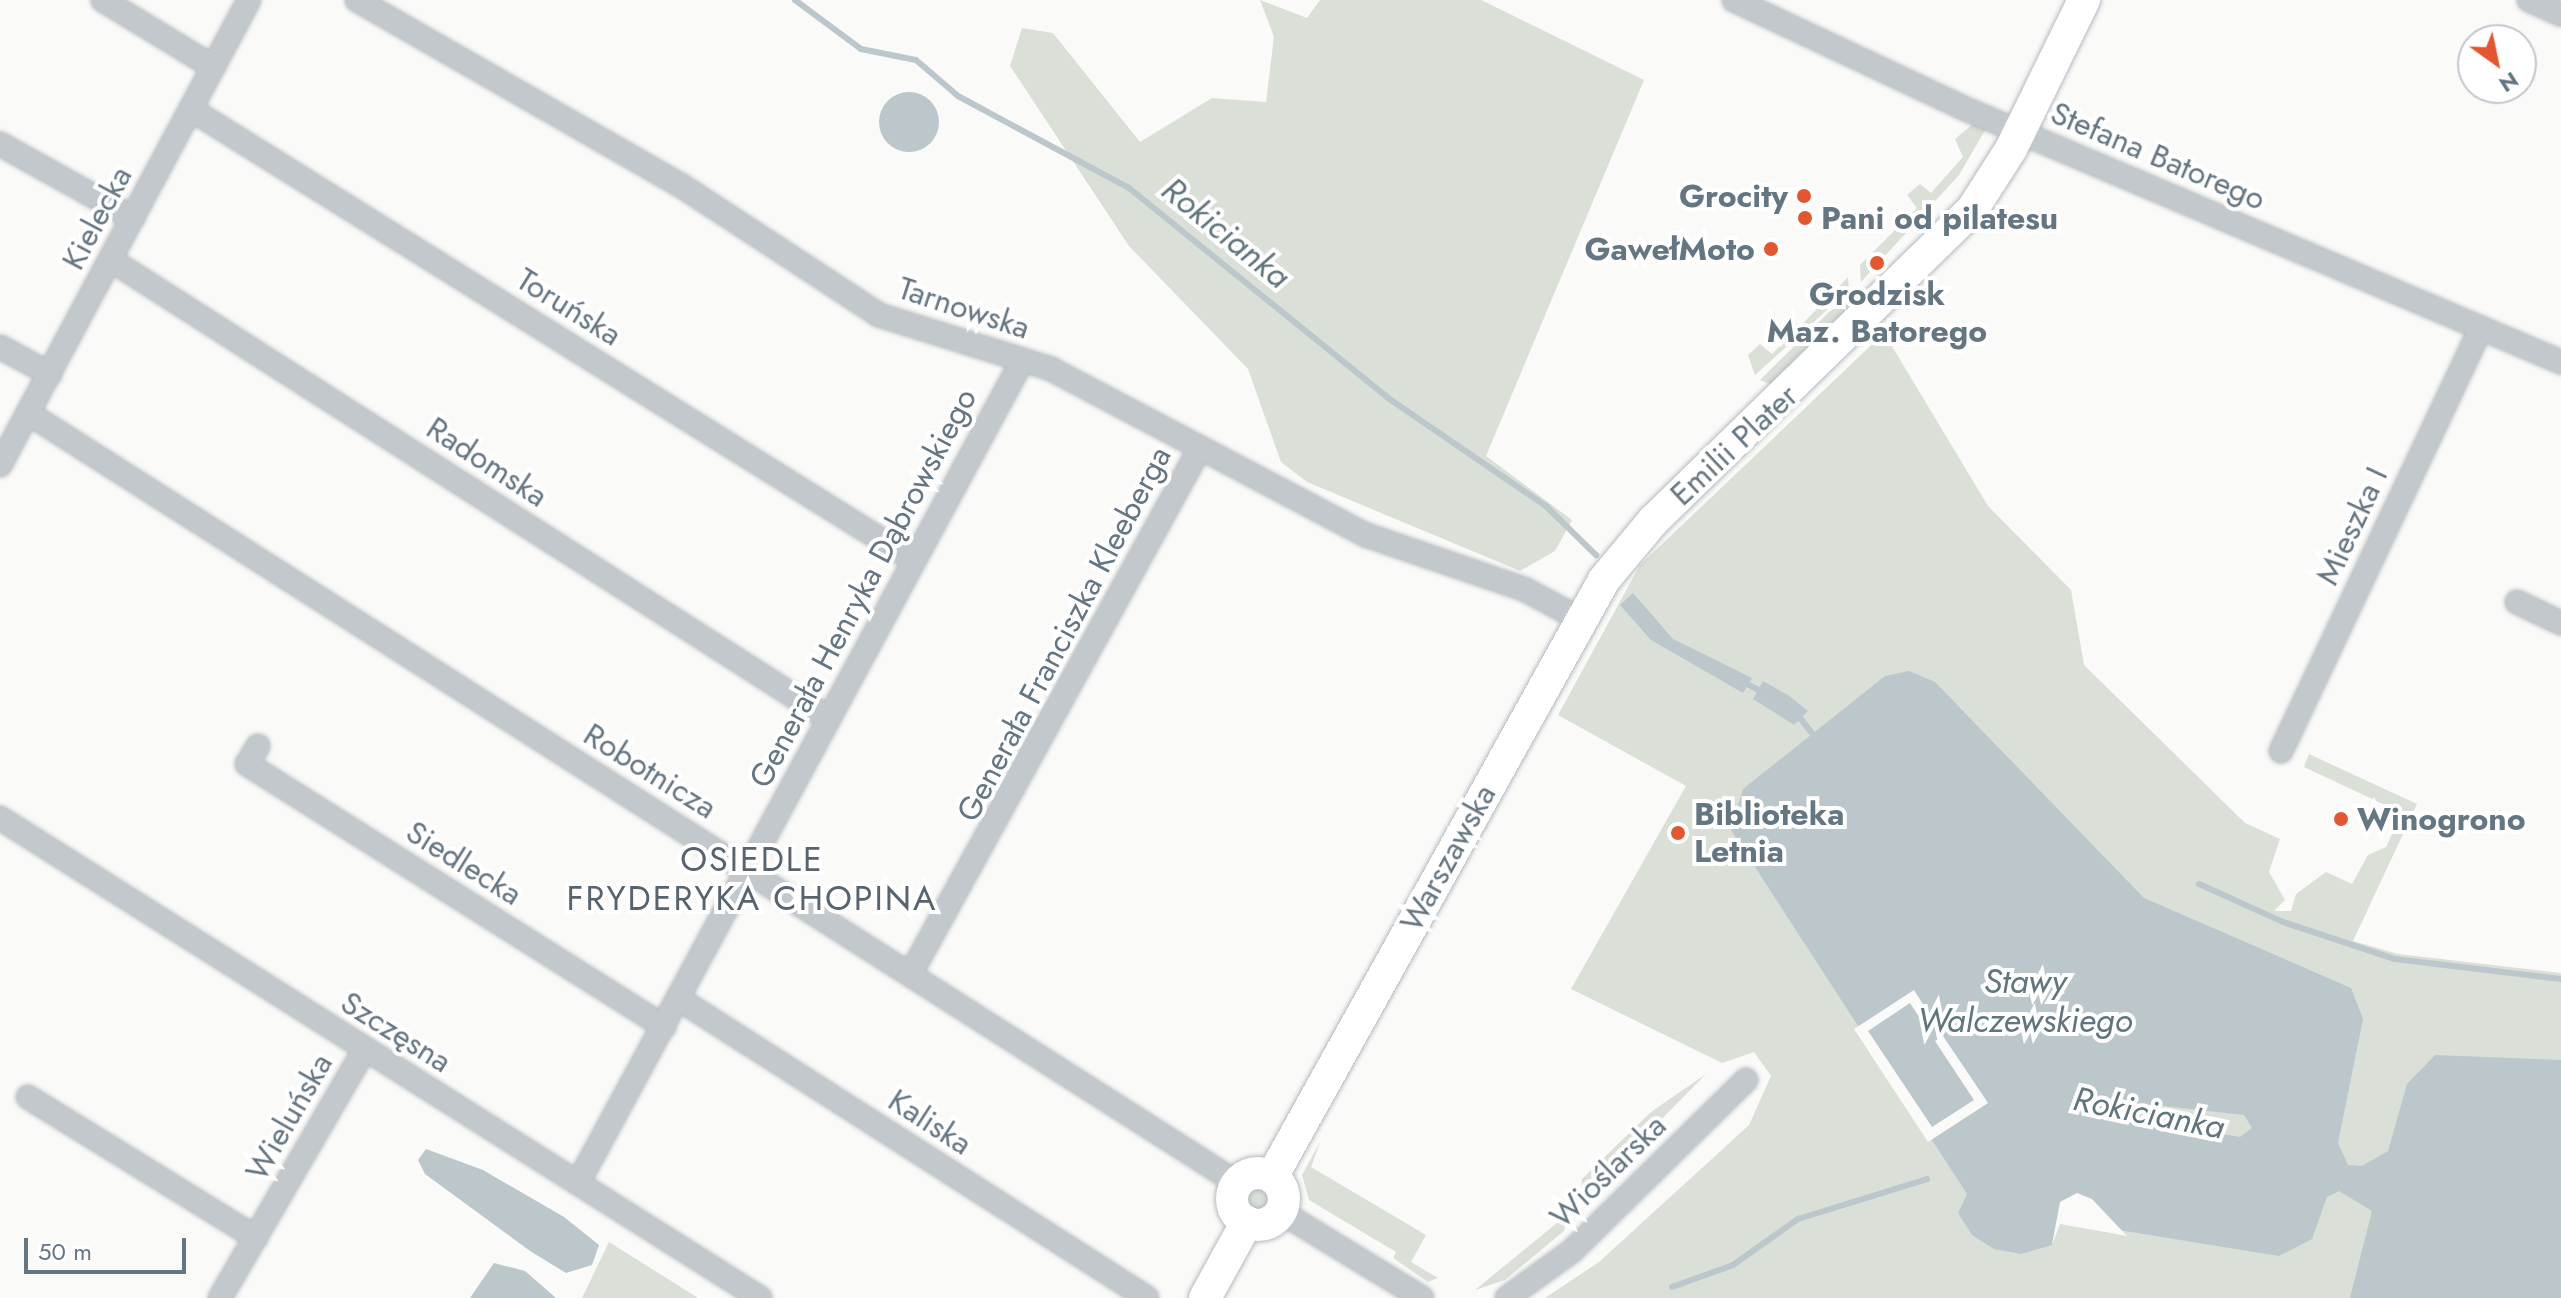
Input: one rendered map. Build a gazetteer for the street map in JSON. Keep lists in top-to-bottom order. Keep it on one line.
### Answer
{"streets":{"street":["Stefana Batorego","Kielecka","Toruńska","Tarnowska","Emilii Plater","Radomska","Mieszka I","Generała Henryka Dąbrowskiego","Generała Franciszka Kleeberga","Robotnicza","Warszawska","Siedlecka","Szczęsna","Wieluńska","Kaliska","Wioślarska"]},"crossings":[["Stefana Batorego","Emilii Plater"],["Stefana Batorego","Mieszka I"],["Kielecka","Toruńska"],["Kielecka","Radomska"],["Kielecka","Robotnicza"],["Toruńska","Generała Henryka Dąbrowskiego"],["Tarnowska","Generała Henryka Dąbrowskiego"],["Tarnowska","Generała Franciszka Kleeberga"],["Tarnowska","Warszawska"],["Emilii Plater","Warszawska"],["Radomska","Generała Henryka Dąbrowskiego"],["Generała Henryka Dąbrowskiego","Robotnicza"],["Generała Henryka Dąbrowskiego","Siedlecka"],["Generała Henryka Dąbrowskiego","Szczęsna"],["Generała Henryka Dąbrowskiego","Kaliska"],["Generała Franciszka Kleeberga","Robotnicza"],["Robotnicza","Warszawska"],["Szczęsna","Wieluńska"]],"districts":["OSIEDLE FRYDERYKA CHOPINA"],"water":["Rokicianka","Stawy Walczewskiego"],"places":["Grocity","Pani od pilatesu","GawełMoto","Grodzisk Maz. Batorego","Winogrono","Biblioteka Letnia"],"scale_bar":"50 m","north":"bottom right"}
